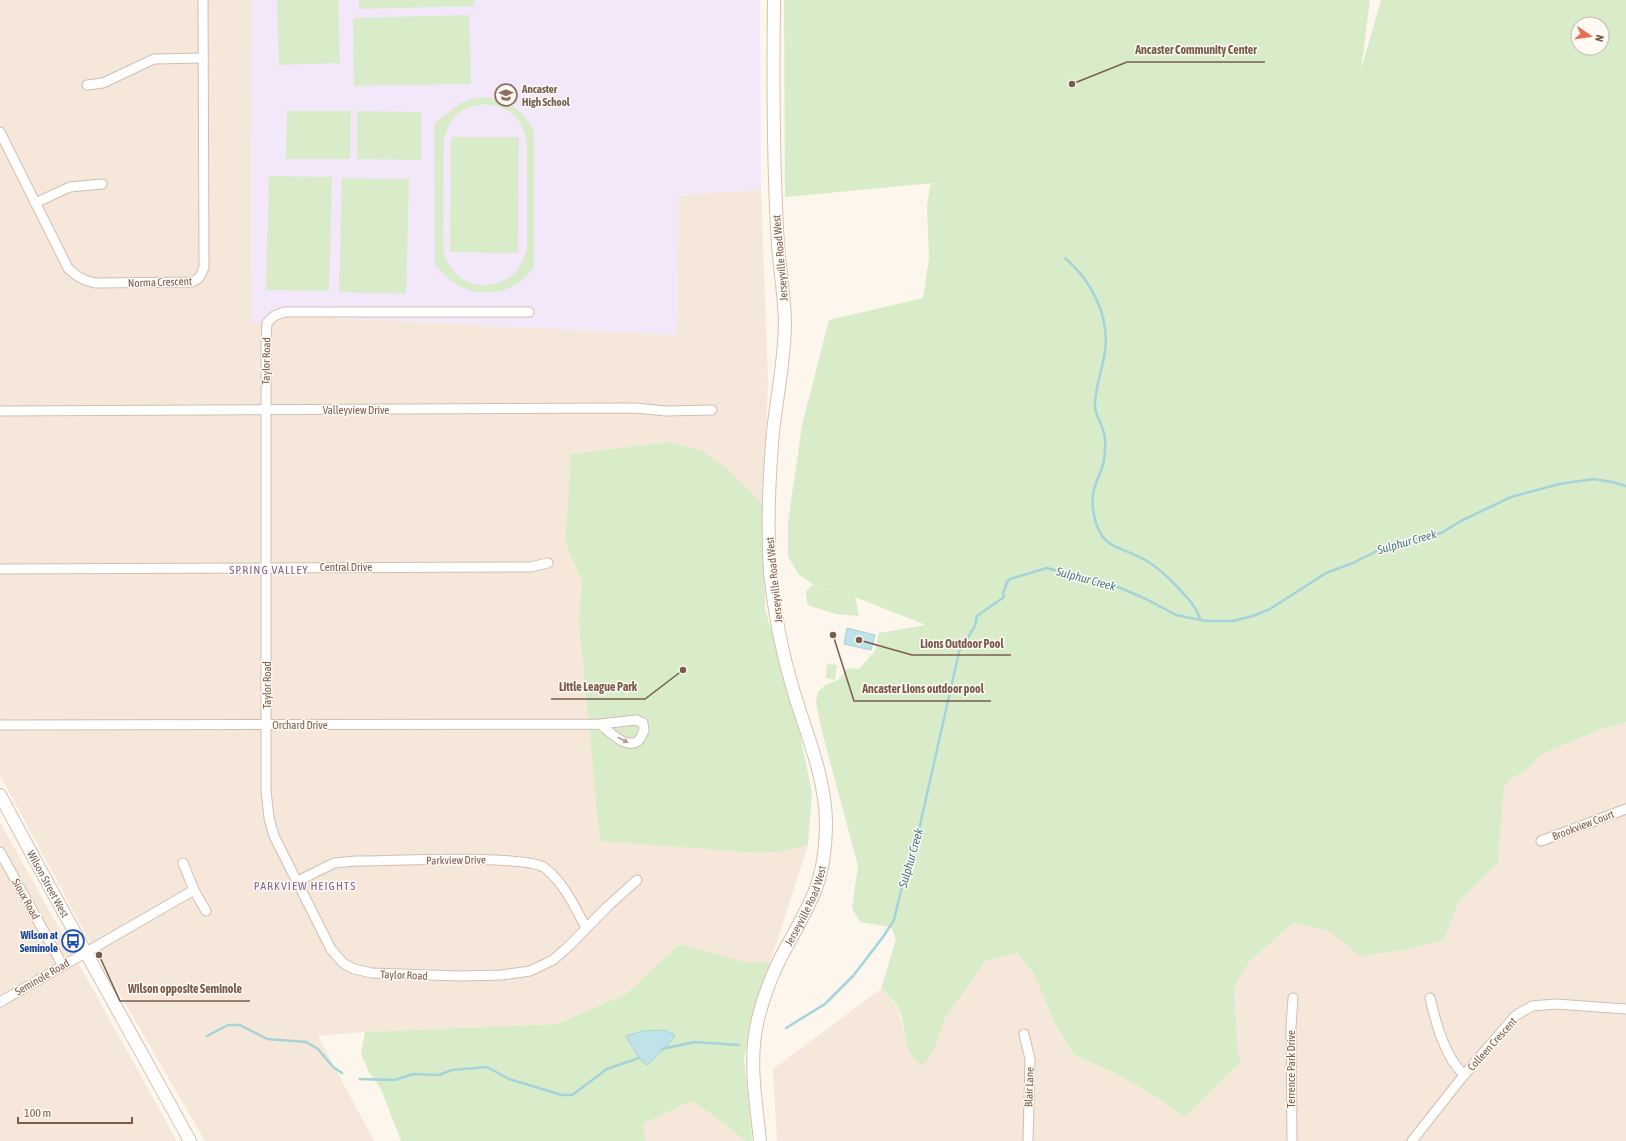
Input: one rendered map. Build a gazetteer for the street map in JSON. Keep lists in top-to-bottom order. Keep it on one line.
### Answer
{"streets":{"main road":["Jerseyville Road West","Wilson Street West"],"street":["Norma Crescent","Taylor Road","Valleyview Drive","Central Drive","Orchard Drive","Brookview Court","Parkview Drive","Sioux Road","Seminole Road","Colleen Crescent","Terrence Park Drive","Blair Lane"]},"crossings":[["Taylor Road","Valleyview Drive"],["Taylor Road","Central Drive"],["Taylor Road","Orchard Drive"],["Taylor Road","Parkview Drive"],["Wilson Street West","Seminole Road"],["Sioux Road","Seminole Road"]],"districts":["SPRING VALLEY","PARKVIEW HEIGHTS"],"water":["Sulphur Creek"],"places":{"other":["Ancaster Community Center","Ancaster Lions outdoor pool","Lions Outdoor Pool","Little League Park","Wilson opposite Seminole"],"school or university":["Ancaster High School"],"bus stop":["Wilson at Seminole"]},"scale_bar":"100 m","north":"right"}
